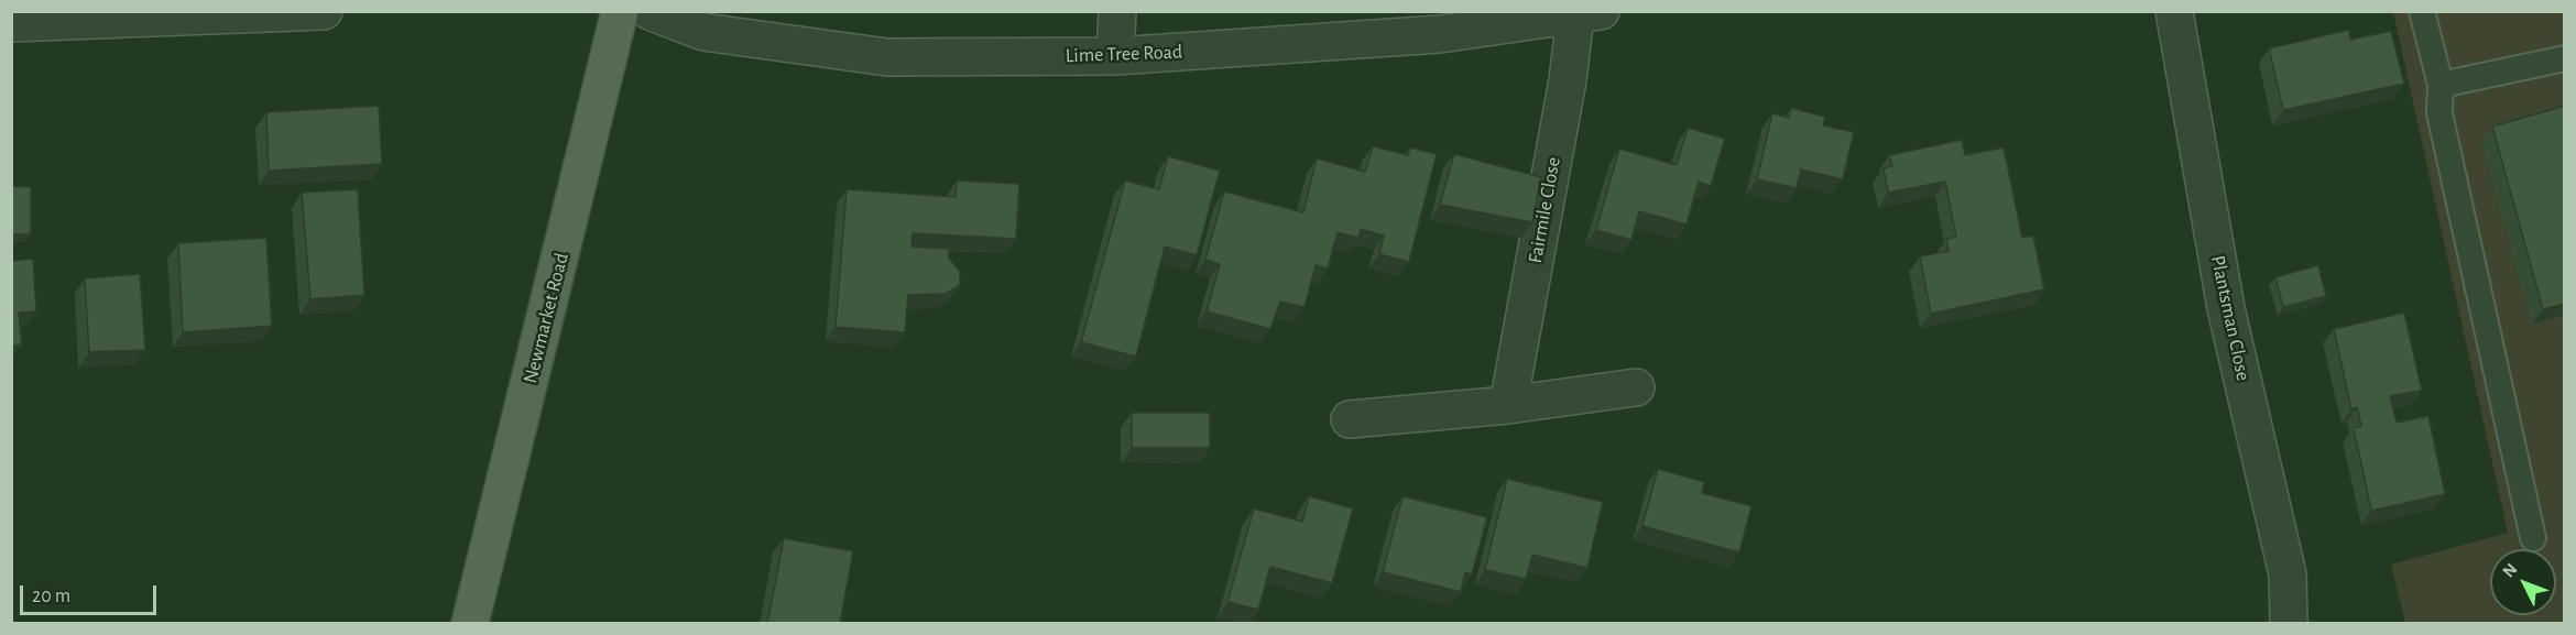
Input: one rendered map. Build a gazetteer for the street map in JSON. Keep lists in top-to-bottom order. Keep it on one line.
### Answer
{"streets":{"main road":["Newmarket Road"],"street":["Lime Tree Road","Fairmile Close","Plantsman Close"]},"crossings":[["Lime Tree Road","Fairmile Close"]],"scale_bar":"20 m","north":"top left"}
